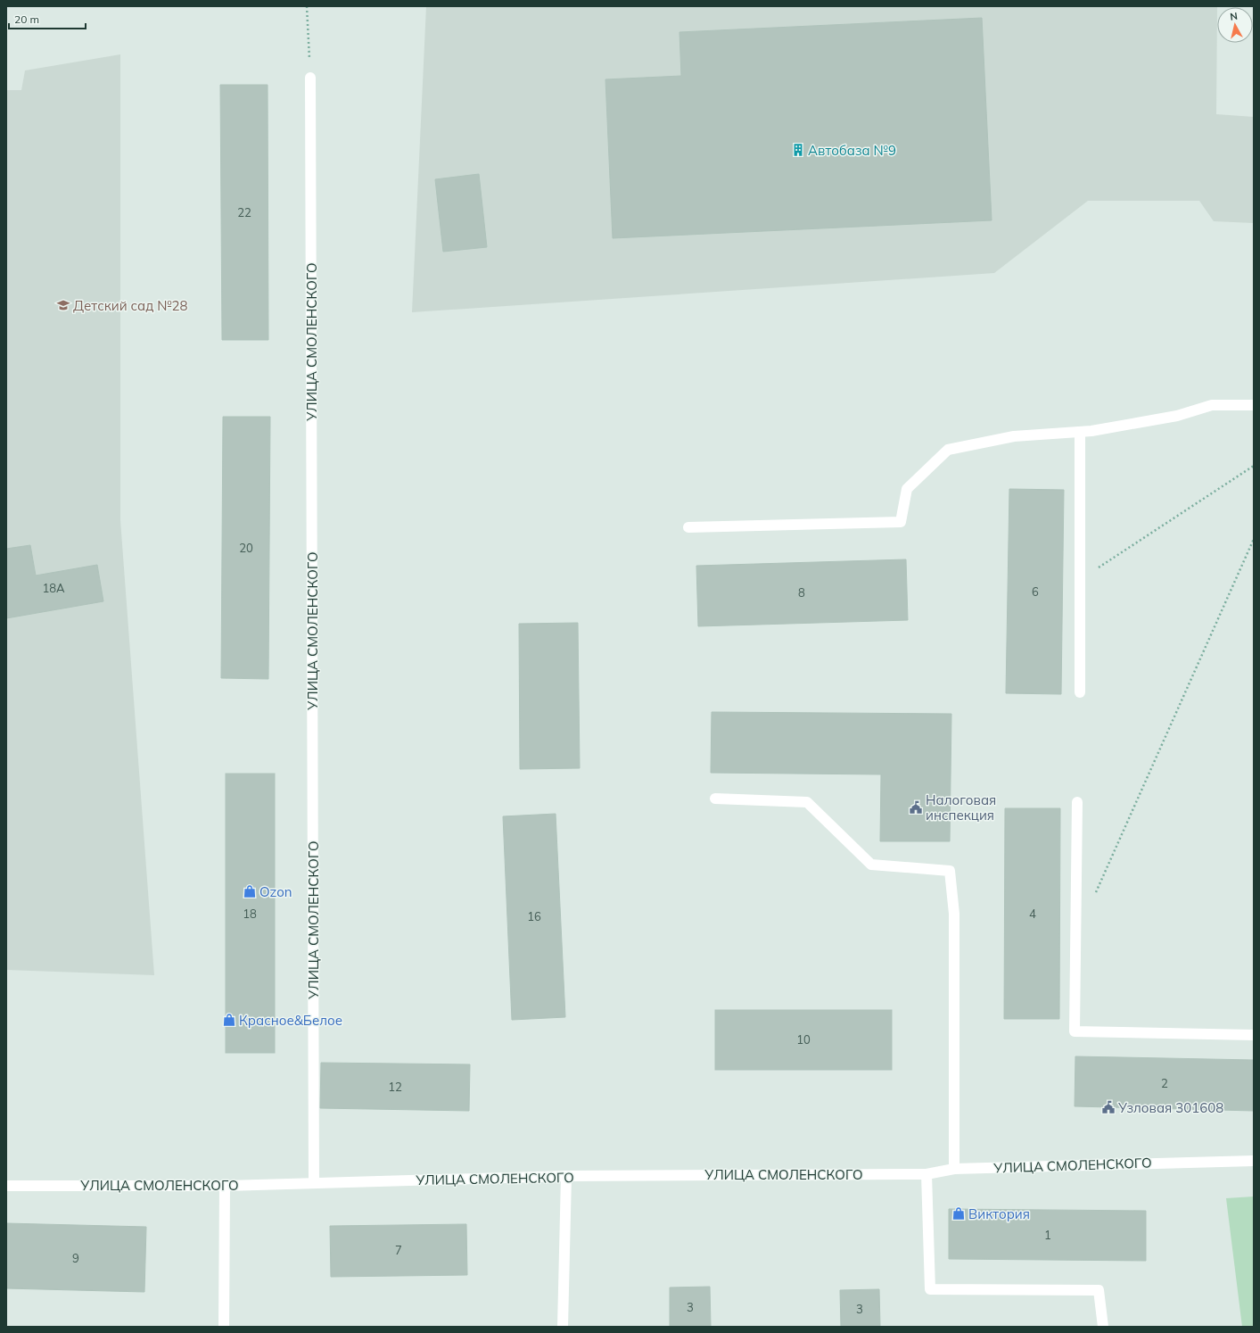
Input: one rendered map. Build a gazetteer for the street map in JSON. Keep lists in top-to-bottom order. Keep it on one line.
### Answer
{"streets":{"street":["УЛИЦА СМОЛЕНСКОГО"]},"places":{"building":["Автобаза №9"],"school or university":["Детский сад №28"],"public building":["Налоговая инспекция","Узловая 301608"],"shop":["Ozon","Красное&Белое","Виктория"]},"house_numbers":["22","20","18А","6","8","18","4","16","10","2","12","1","7","9","3","3"],"scale_bar":"20 m","north":"top"}
